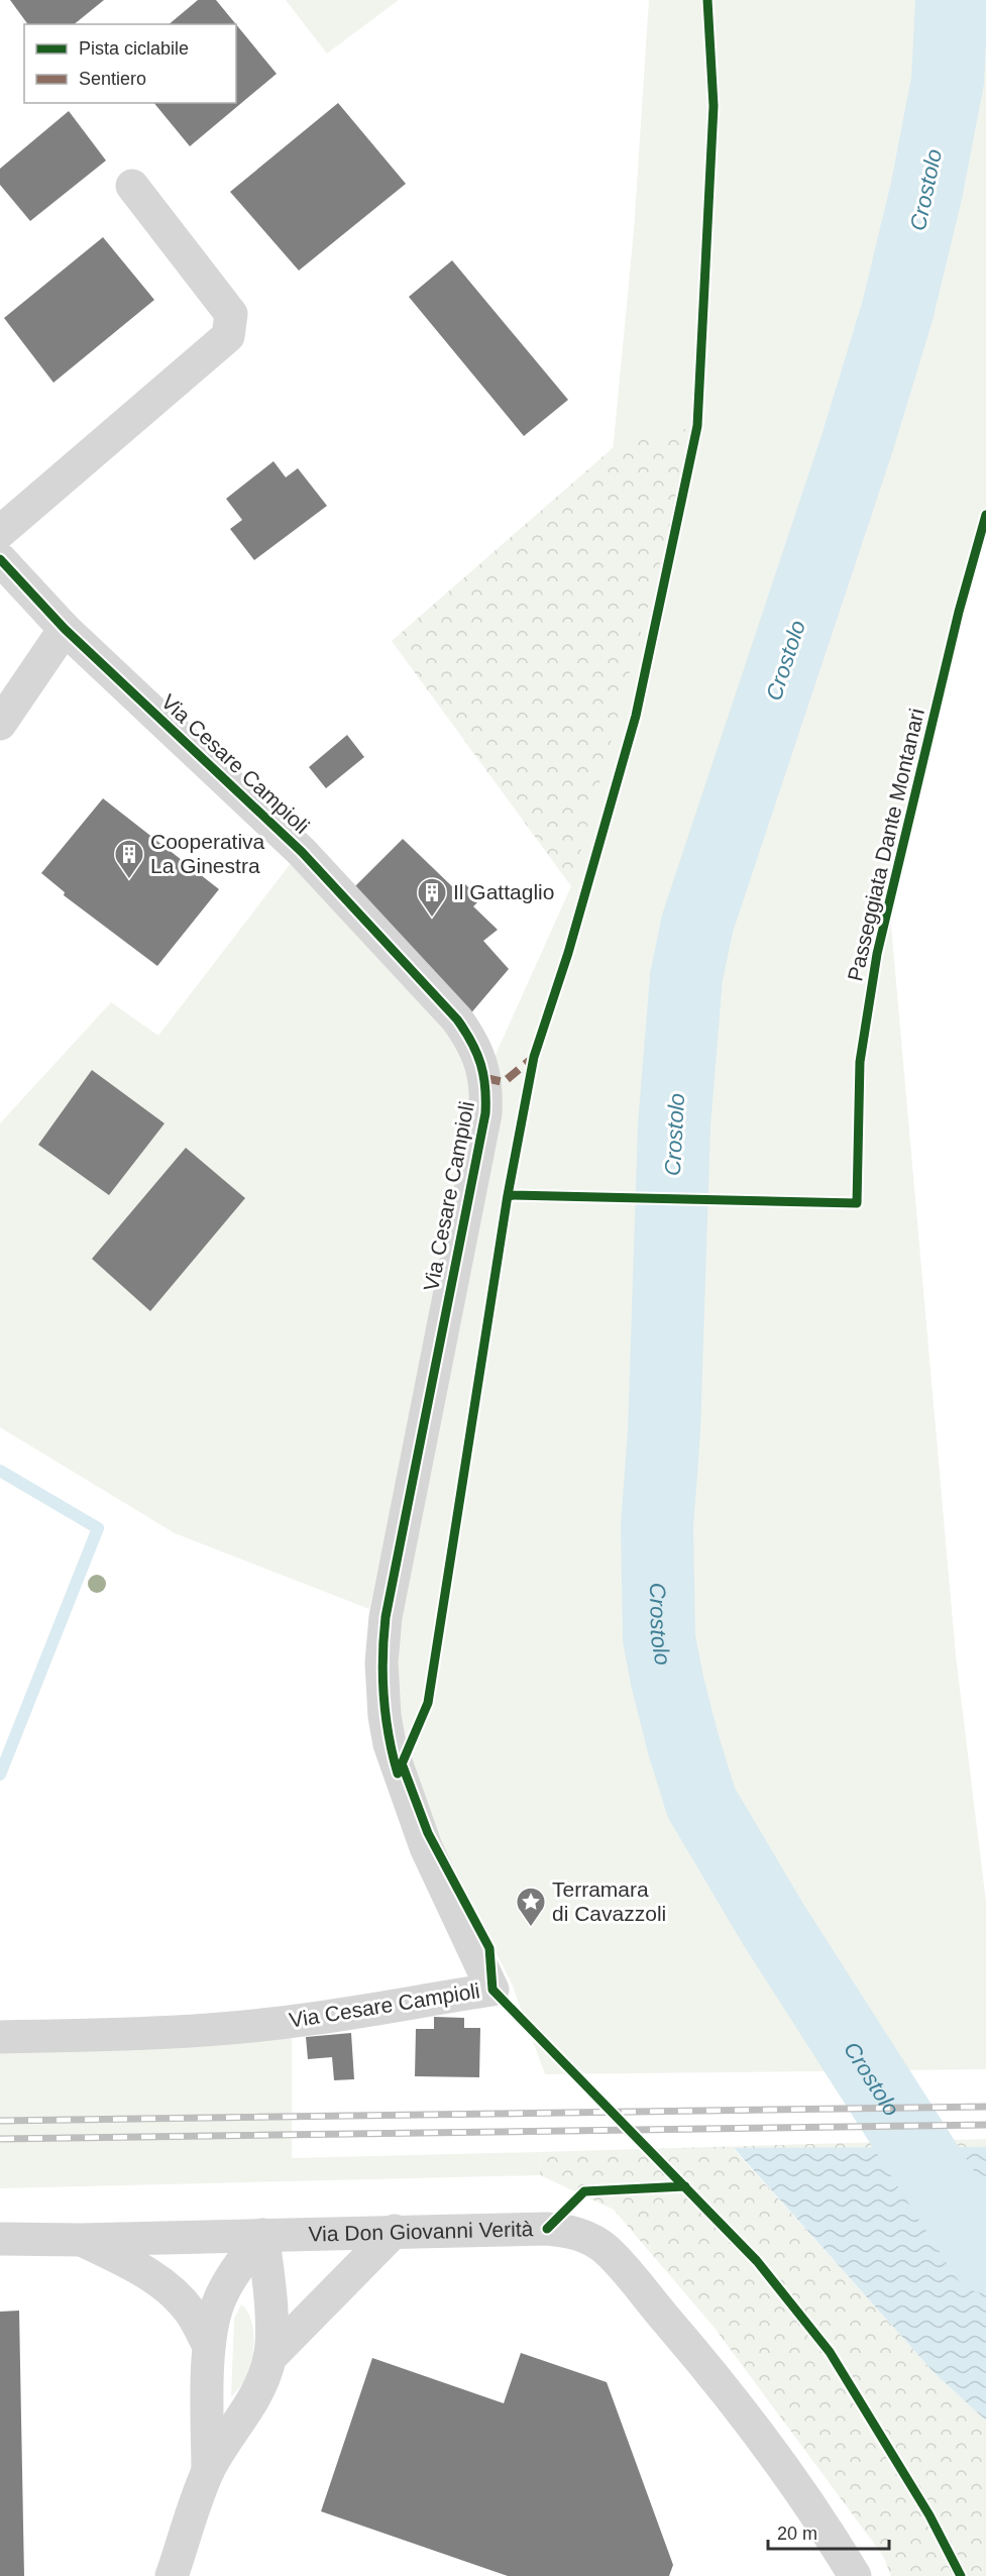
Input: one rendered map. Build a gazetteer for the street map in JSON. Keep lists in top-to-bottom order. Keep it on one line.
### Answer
{"streets":{"street":["Via Cesare Campioli","Via Don Giovanni Verità"],"cycle path":["Passeggiata Dante Montanari"]},"water":["Crostolo"],"places":{"building":["Cooperativa La Ginestra","Il Gattaglio"],"place":["Terramara di Cavazzoli"]},"legend":["Pista ciclabile","Sentiero"],"scale_bar":"20 m"}
